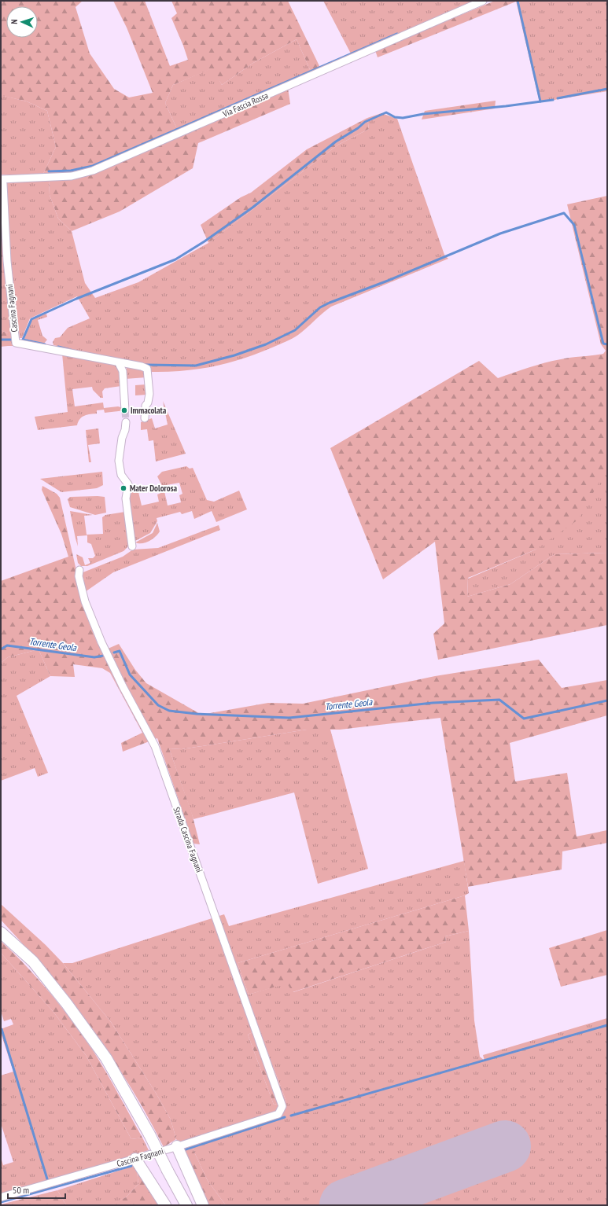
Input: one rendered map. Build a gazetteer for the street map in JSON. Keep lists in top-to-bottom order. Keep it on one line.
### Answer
{"streets":{"street":["Via Fascia Rossa","Cascina Fagnani","Strada Cascina Fagnani"]},"crossings":[["Via Fascia Rossa","Cascina Fagnani"],["Cascina Fagnani","Strada Cascina Fagnani"]],"water":["Torrente Geola"],"places":["Immacolata","Mater Dolorosa"],"scale_bar":"50 m","north":"left"}
